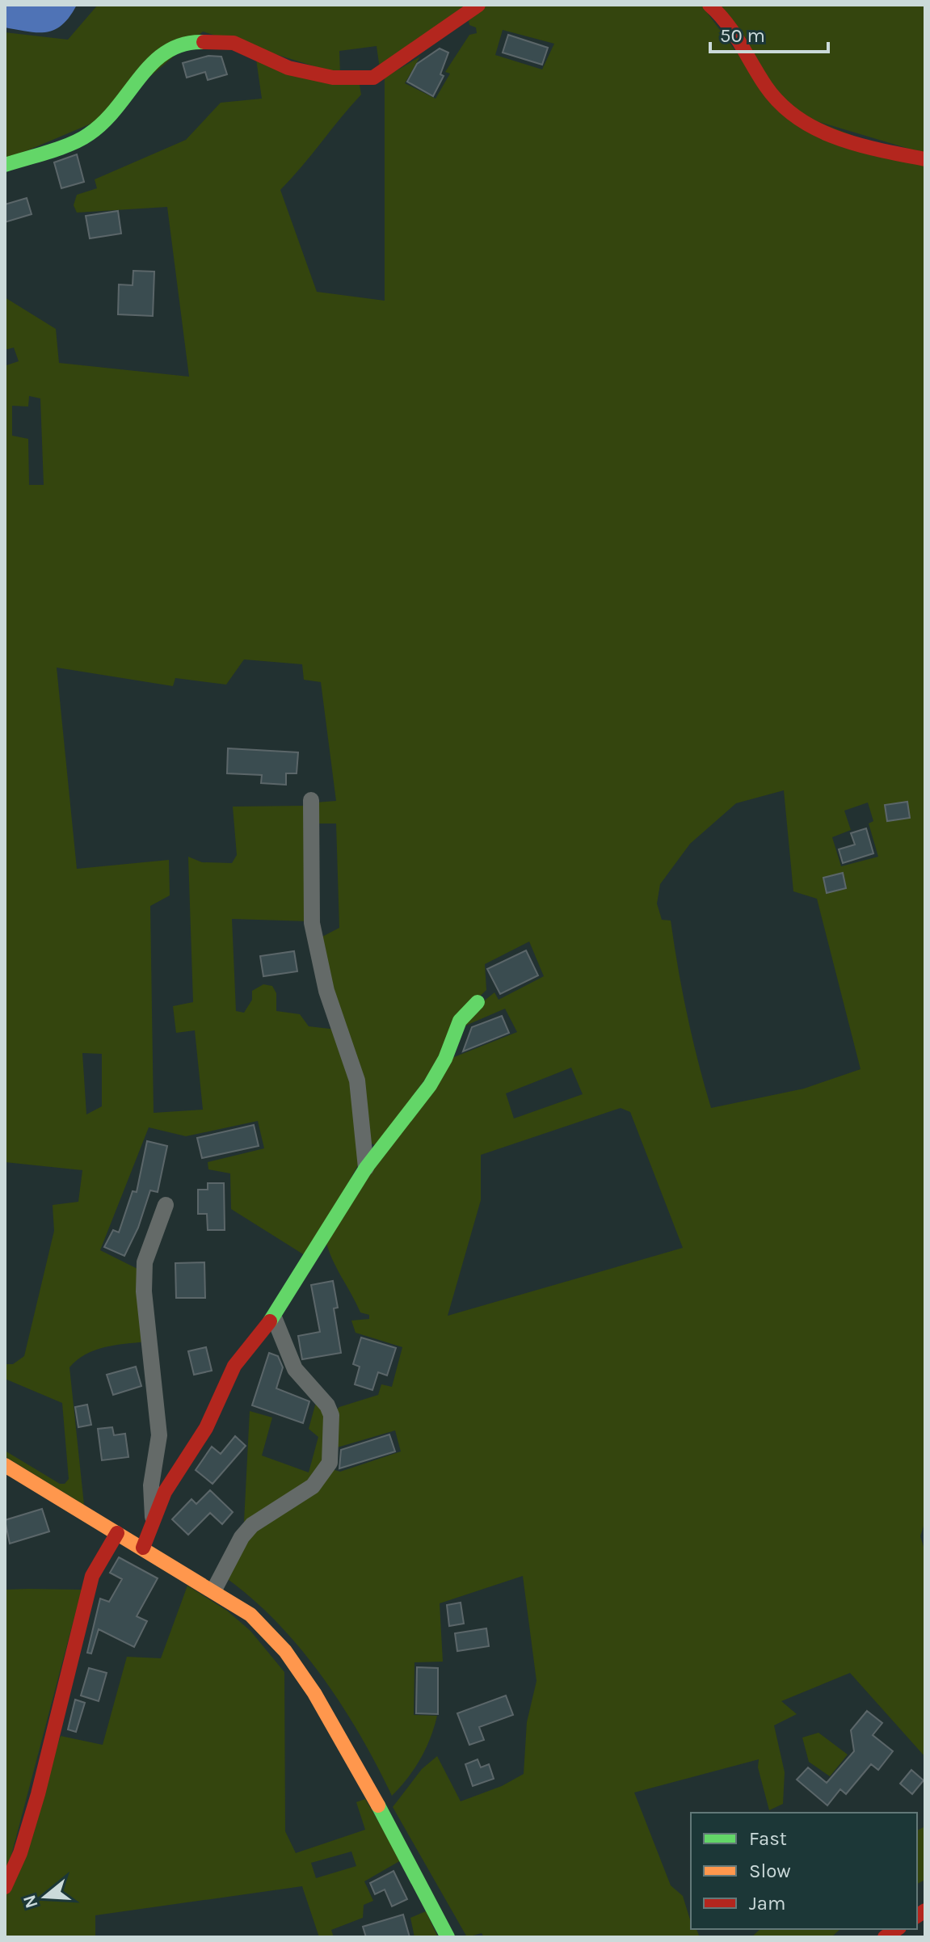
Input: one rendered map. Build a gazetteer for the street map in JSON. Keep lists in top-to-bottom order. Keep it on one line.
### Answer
{"legend":["Fast","Slow","Jam"],"scale_bar":"50 m","north":"left"}
